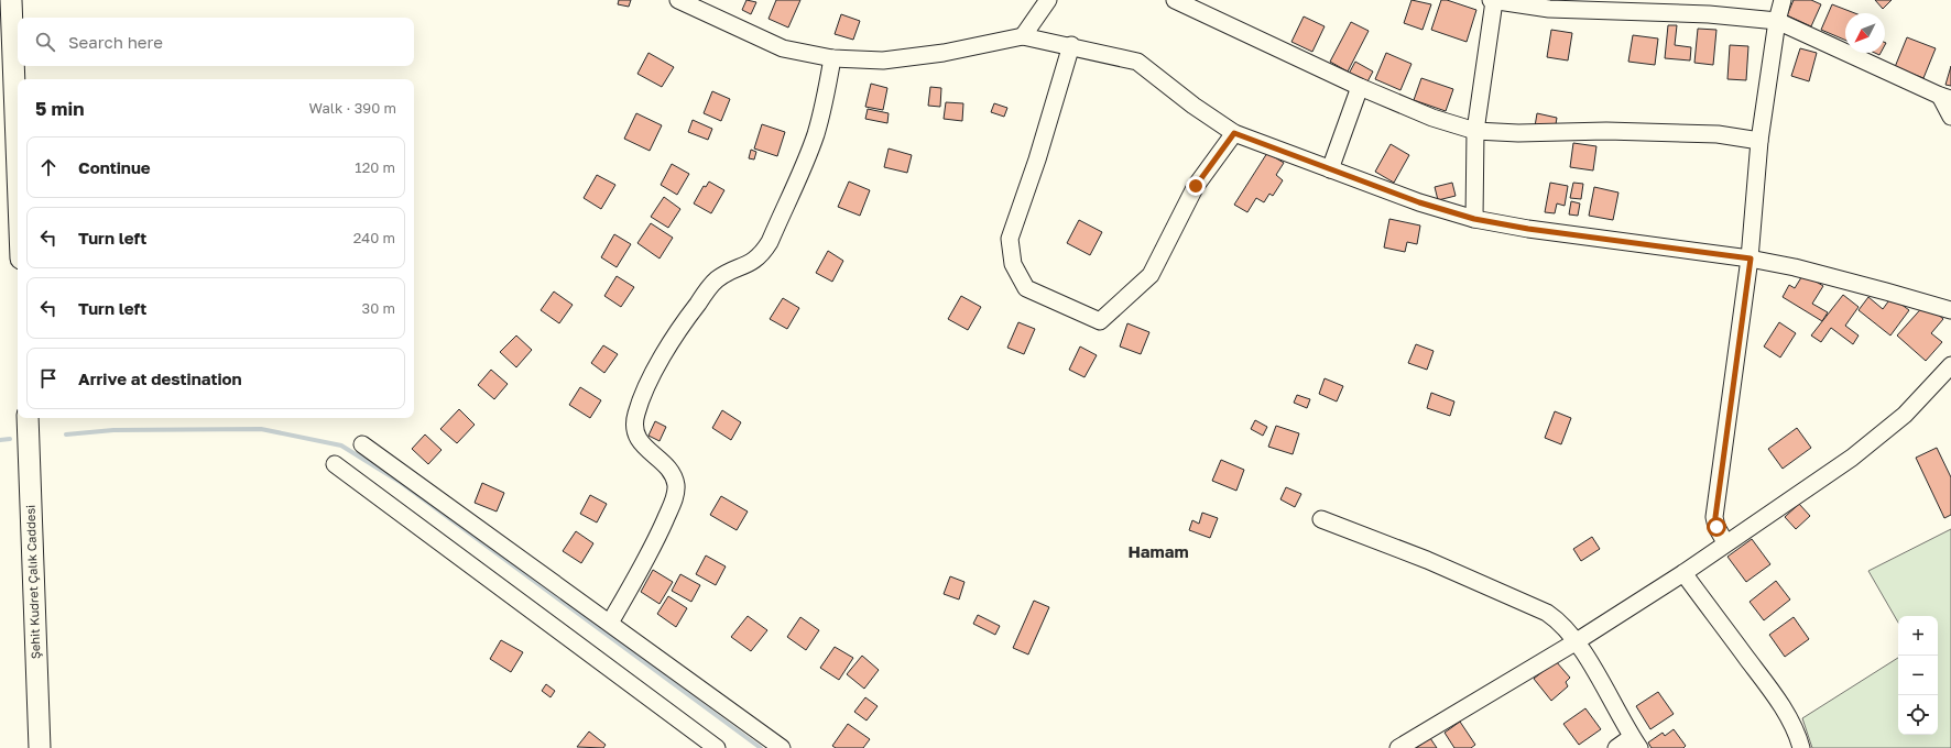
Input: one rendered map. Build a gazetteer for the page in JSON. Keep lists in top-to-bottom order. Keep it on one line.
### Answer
{"streets":{"main road":["Şehit Kudret Çalık Caddesi"]},"districts":["Hamam"],"north":"bottom left","page":{"search":"Search here","heading":["5 min","Walk · 390 m"],"list":[["Continue","120 m"],["Turn left","240 m"],["Turn left","30 m"],"Arrive at destination"],"map_buttons":["+","−"]}}
